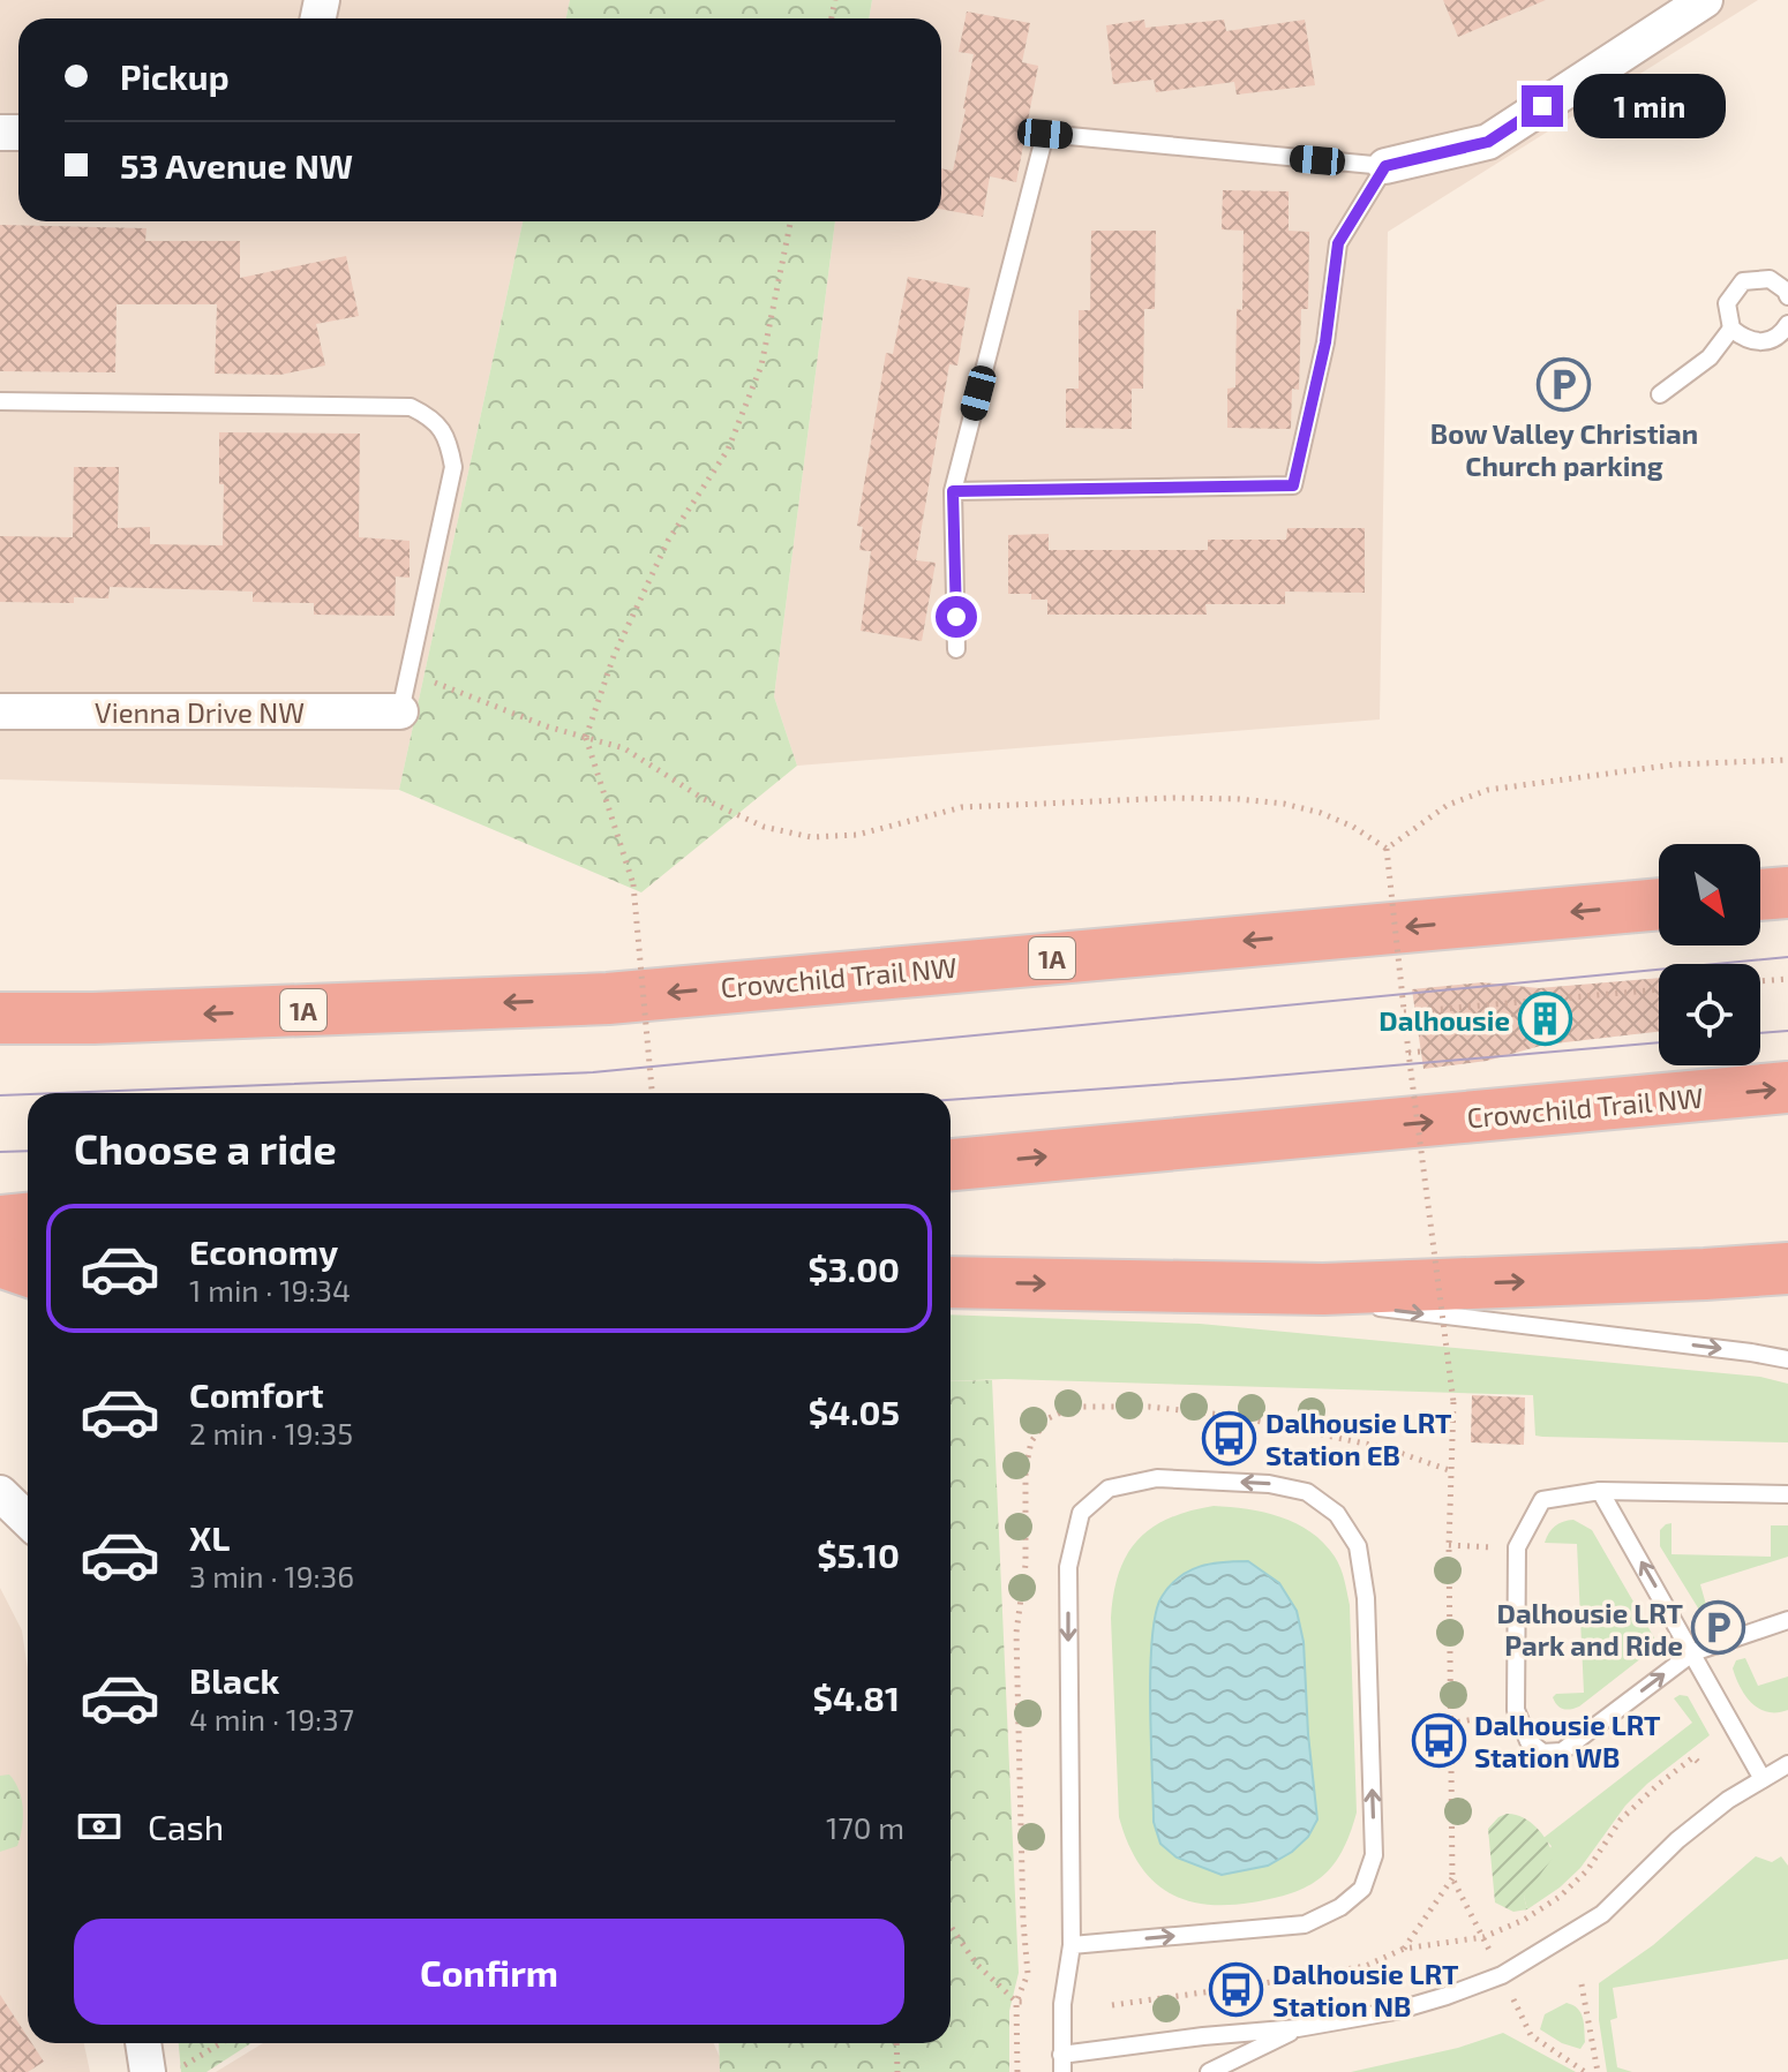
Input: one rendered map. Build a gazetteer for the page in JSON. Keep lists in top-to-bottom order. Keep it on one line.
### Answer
{"streets":{"highway":["1A","Crowchild Trail NW"],"street":["Vienna Drive NW"]},"places":{"parking":["Bow Valley Christian Church parking","Dalhousie LRT Park and Ride"],"building":["Dalhousie"],"bus stop":["Dalhousie LRT Station EB","Dalhousie LRT Station WB","Dalhousie LRT Station NB"]},"north":"bottom right","page":{"banner":["Pickup","53 Avenue NW"],"bubble":"1 min","heading":"Choose a ride","list":[{"name":"Economy","note":"1 min · 19:34","value":"$3.00"},{"name":"Comfort","note":"2 min · 19:35","value":"$4.05"},{"name":"XL","note":"3 min · 19:36","value":"$5.10"},{"name":"Black","note":"4 min · 19:37","value":"$4.81"}],"pay":["Cash","170 m"],"buttons":"Confirm"}}
